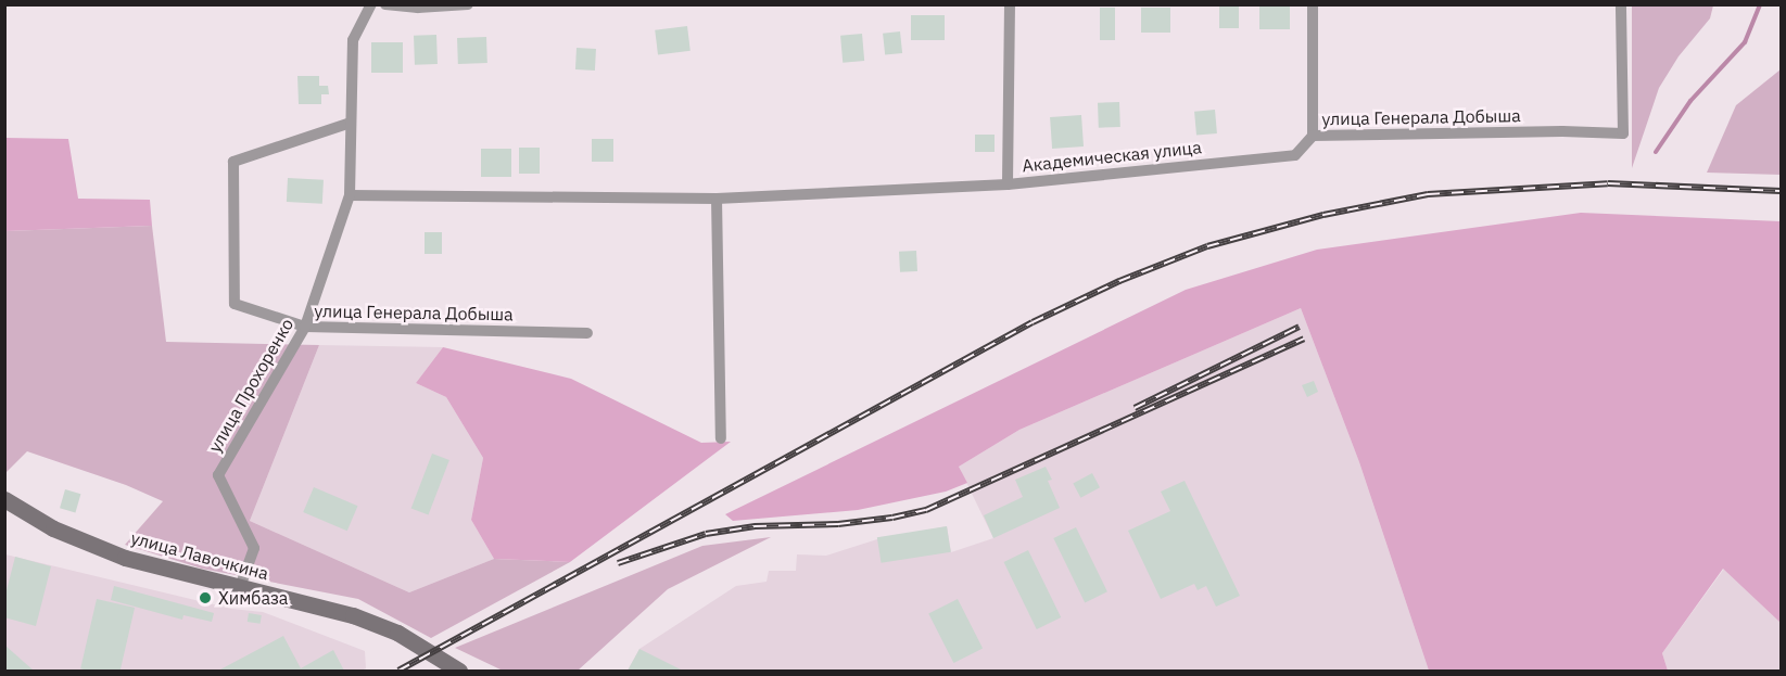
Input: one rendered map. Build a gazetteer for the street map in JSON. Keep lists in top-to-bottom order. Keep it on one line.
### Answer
{"streets":{"main road":["улица Лавочкина"],"street":["улица Генерала Добыша","Академическая улица","улица Прохоренко"]},"crossings":[["улица Генерала Добыша","Академическая улица"],["улица Генерала Добыша","улица Прохоренко"],["улица Прохоренко","улица Лавочкина"]],"places":["Химбаза"]}
